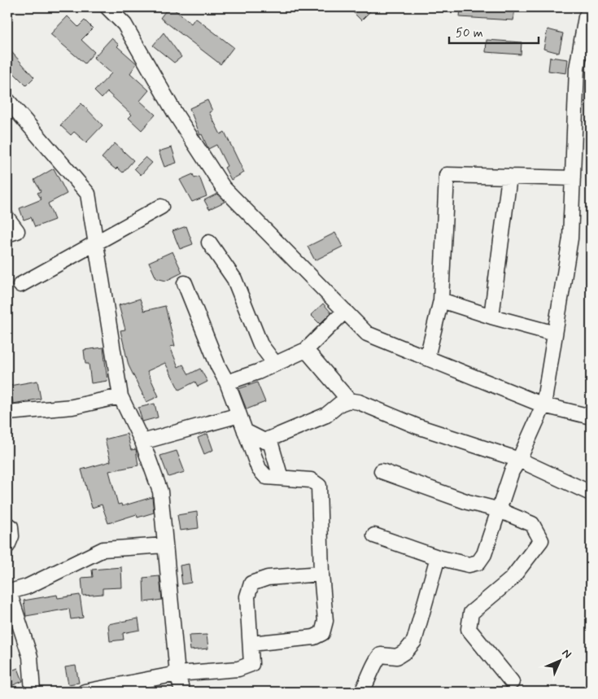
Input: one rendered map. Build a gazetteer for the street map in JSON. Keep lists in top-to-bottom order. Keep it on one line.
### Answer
{"scale_bar":"50 m","north":"top right"}
